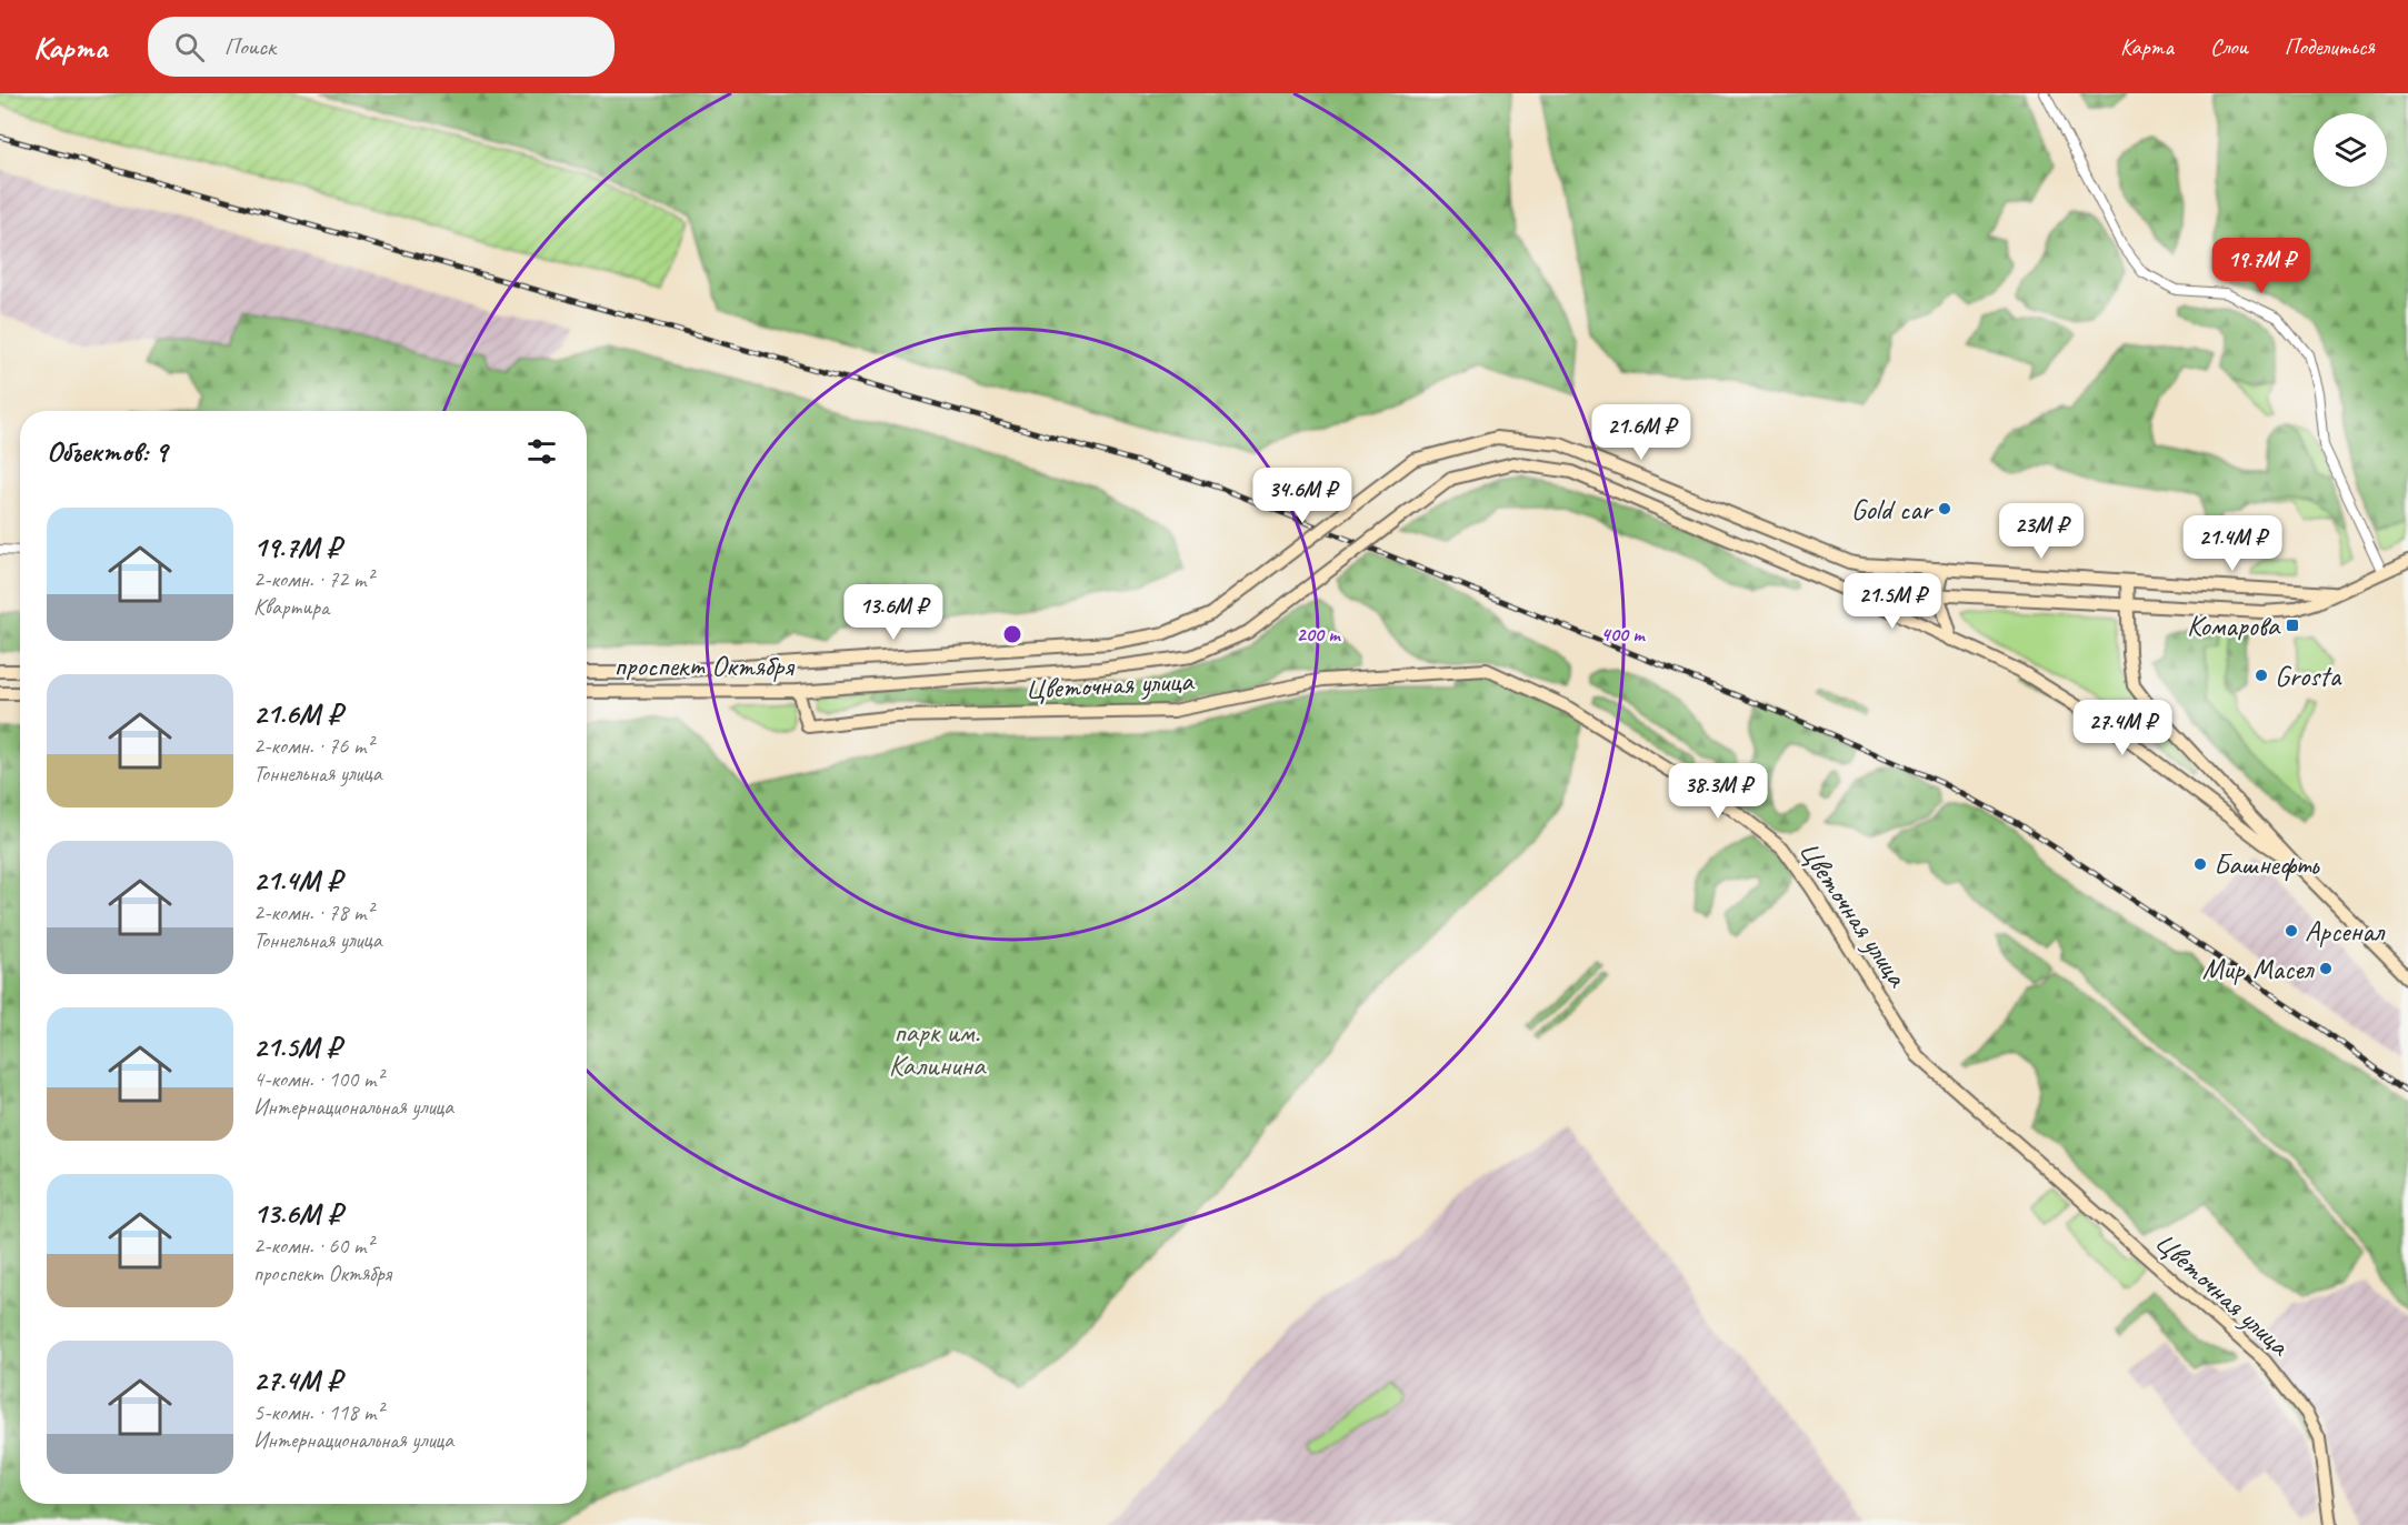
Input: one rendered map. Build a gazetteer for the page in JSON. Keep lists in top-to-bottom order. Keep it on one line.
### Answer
{"streets":{"main road":["проспект Октября","Цветочная улица"]},"crossings":[["проспект Октября","Цветочная улица"]],"parks":["парк им. Калинина"],"places":{"other":["Gold car","Grosta","Башнефть","Арсенал","Мир Масел"],"transit":["Комарова"]},"page":{"header":"Карта","search":"Поиск","nav":["Карта","Слои","Поделиться"],"price":["19.7M ₽","21.6M ₽","34.6M ₽","23M ₽","21.4M ₽","21.5M ₽","13.6M ₽","27.4M ₽","38.3M ₽"],"heading":"Объектов: 9","list":[{"name":"19.7M ₽","note":"2-комн. · 72 m² · Квартира"},{"name":"21.6M ₽","note":"2-комн. · 76 m² · Тоннельная улица"},{"name":"21.4M ₽","note":"2-комн. · 78 m² · Тоннельная улица"},{"name":"21.5M ₽","note":"4-комн. · 100 m² · Интернациональная улица"},{"name":"13.6M ₽","note":"2-комн. · 60 m² · проспект Октября"},{"name":"27.4M ₽","note":"5-комн. · 118 m² · Интернациональная улица"}]},"rings":["200 m","400 m"]}
